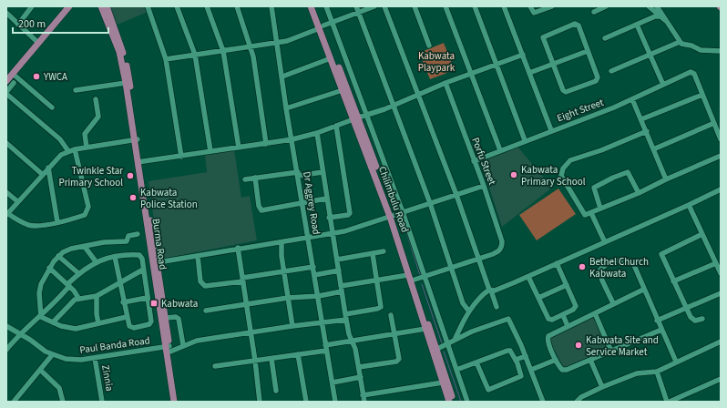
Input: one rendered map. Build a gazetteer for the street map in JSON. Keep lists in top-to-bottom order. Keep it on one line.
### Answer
{"streets":{"main road":["Chilimbulu Road","Burma Road"],"street":["Eight Street","Porfu Street","Dr Aggrey Road","Paul Banda Road","Zinnia"]},"crossings":[["Eight Street","Porfu Street"],["Dr Aggrey Road","Paul Banda Road"],["Burma Road","Paul Banda Road"],["Paul Banda Road","Zinnia"]],"parks":["Kabwata Playpark"],"places":{"other":["YWCA","Kabwata Primary School","Twinkle Star Primary School","Kabwata Police Station","Bethel Church Kabwata","Kabwata Site and Service Market"],"transit":["Kabwata"]},"scale_bar":"200 m"}
